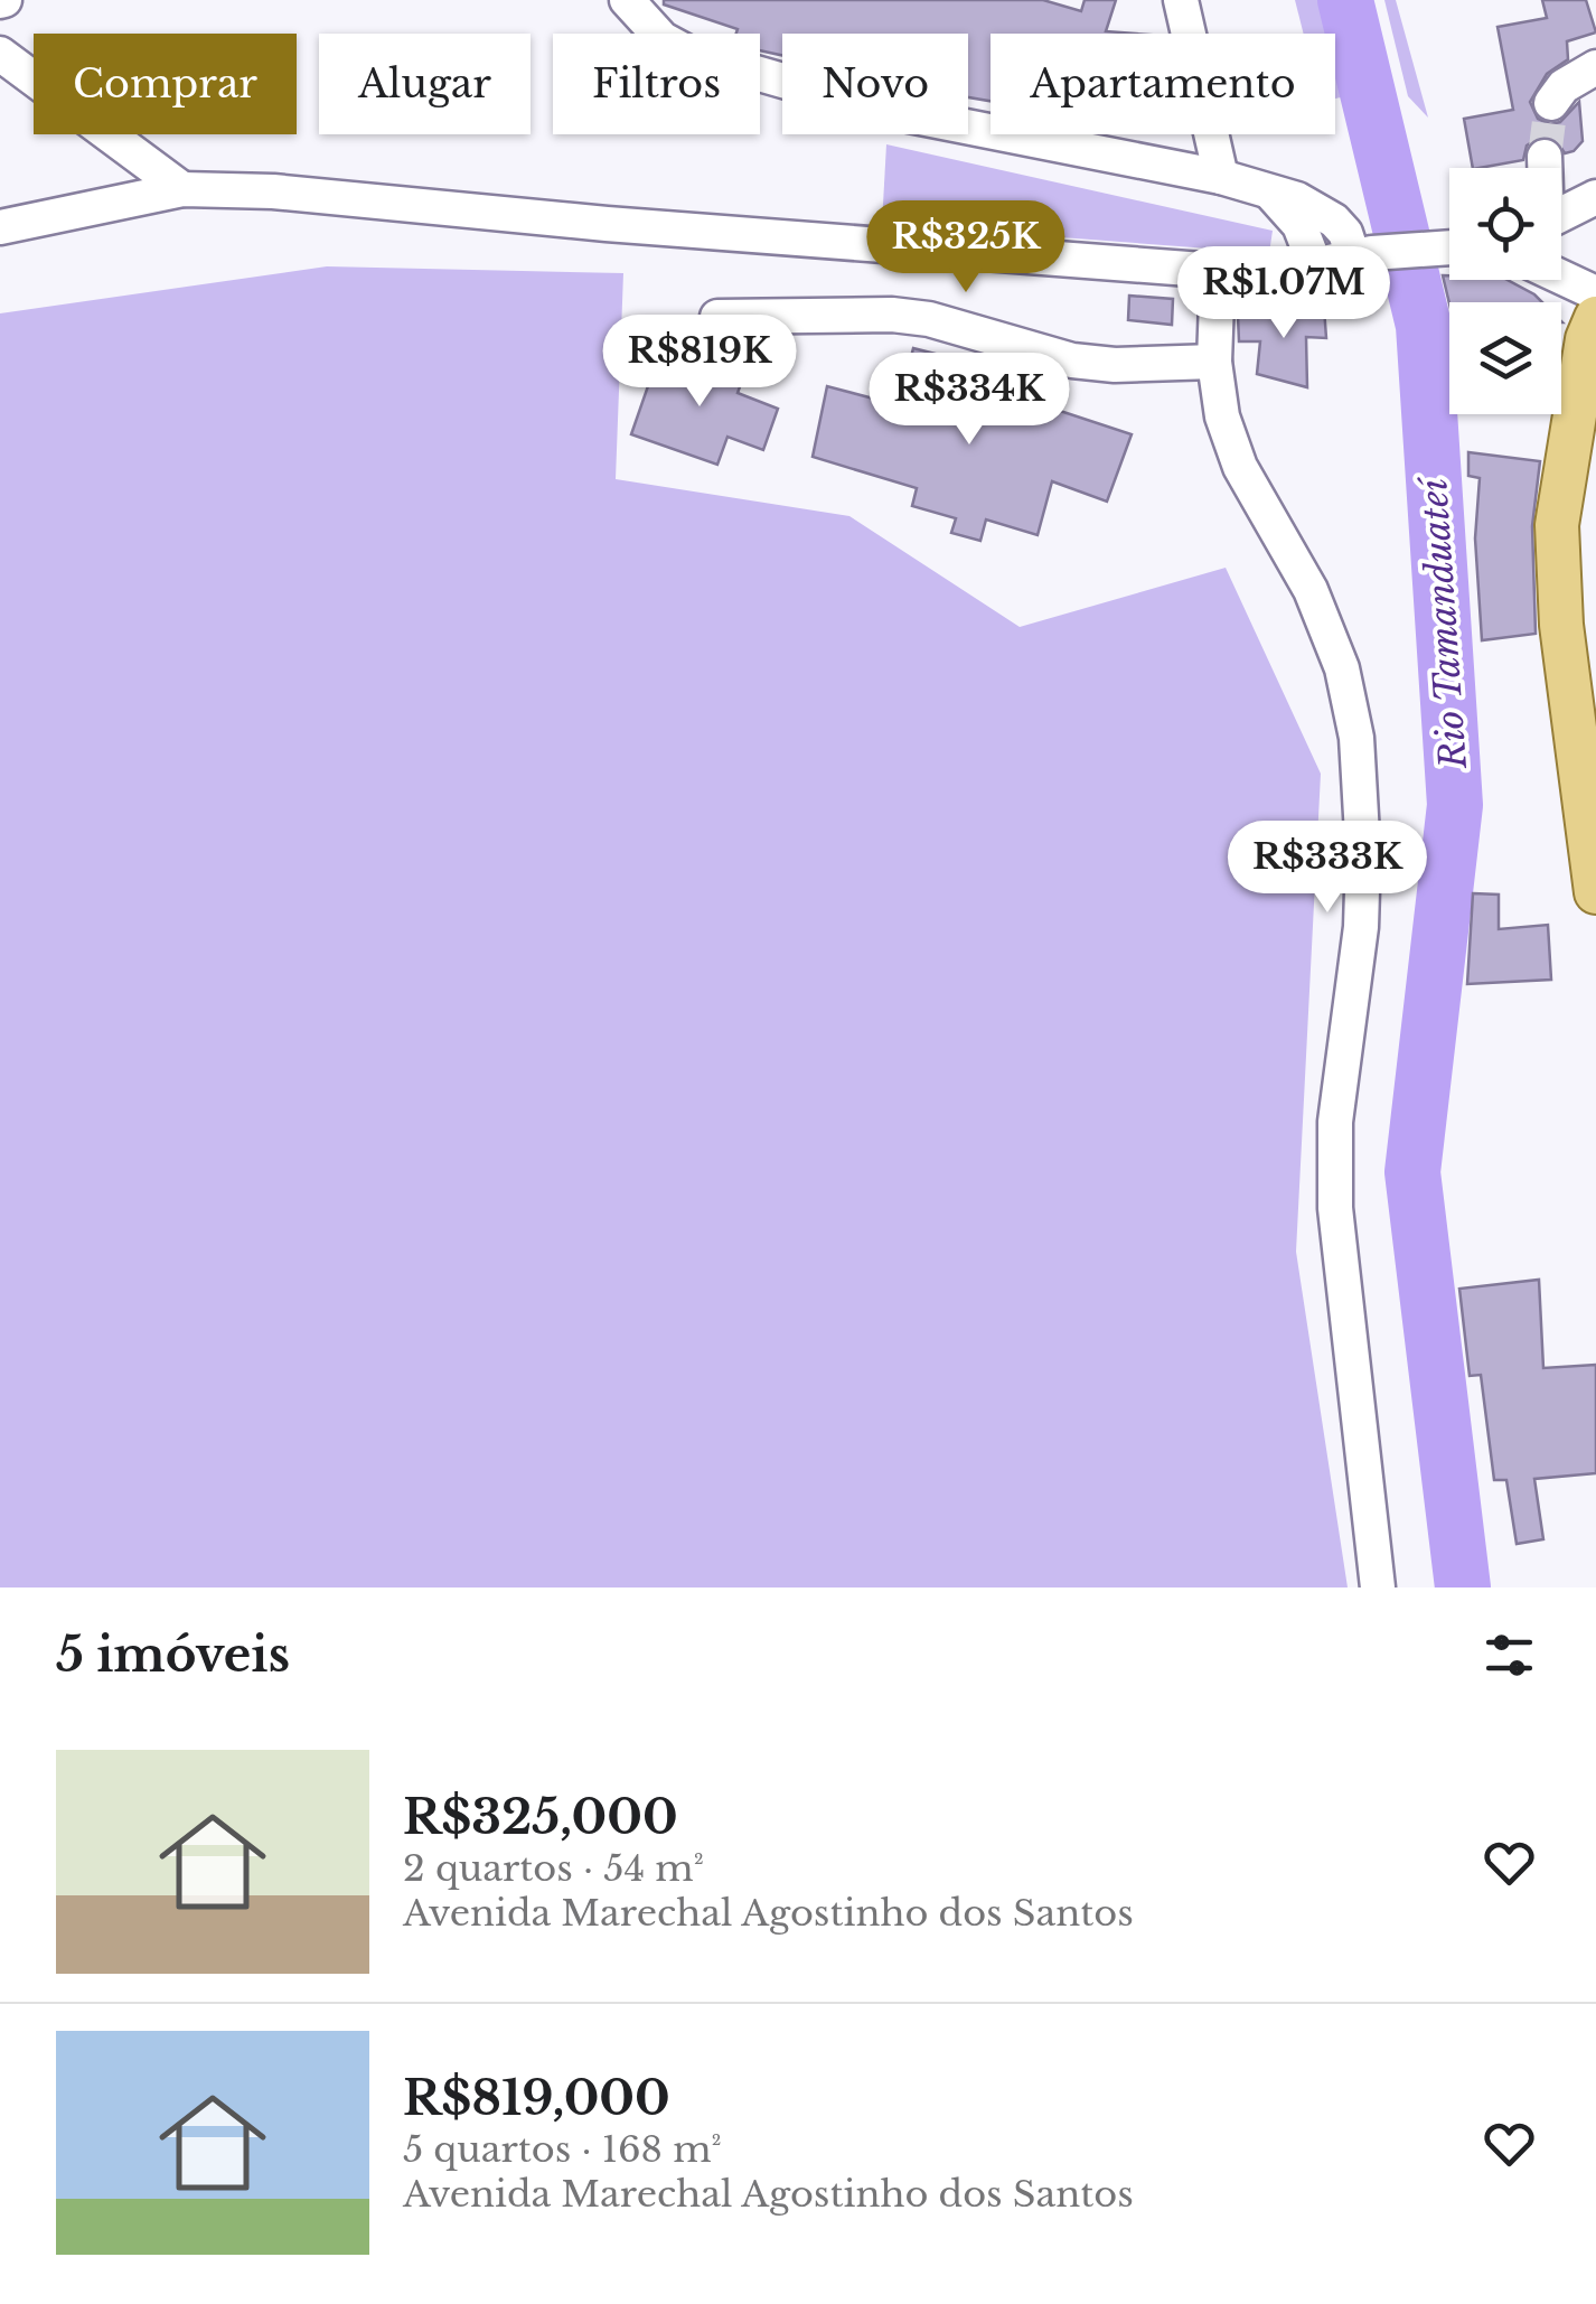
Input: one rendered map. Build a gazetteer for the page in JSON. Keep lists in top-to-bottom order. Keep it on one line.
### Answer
{"water":["Rio Tamanduateí"],"page":{"chip":["Comprar","Alugar","Filtros","Novo","Apartamento"],"price":["R$325K","R$1.07M","R$819K","R$334K","R$333K"],"heading":"5 imóveis","list":[{"name":"R$325,000","note":"2 quartos · 54 m² · Avenida Marechal Agostinho dos Santos"},{"name":"R$819,000","note":"5 quartos · 168 m² · Avenida Marechal Agostinho dos Santos"}]}}
